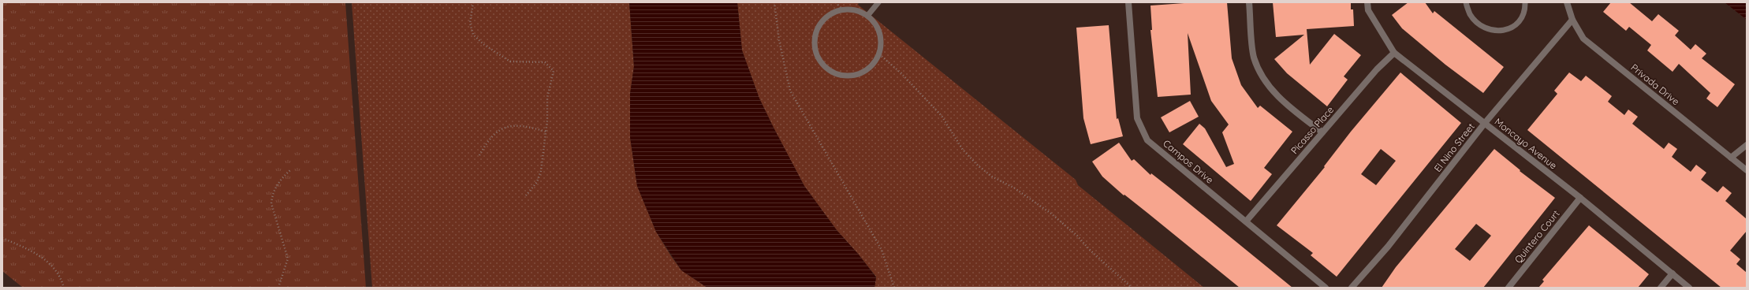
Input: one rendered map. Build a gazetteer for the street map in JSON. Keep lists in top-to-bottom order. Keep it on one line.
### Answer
{"streets":{"street":["Privada Drive","Picasso Place","Moncayo Avenue","El Nino Street","Campos Drive","Quintero Court"]},"crossings":[["Privada Drive","El Nino Street"],["Picasso Place","Moncayo Avenue"],["Picasso Place","Campos Drive"],["Moncayo Avenue","El Nino Street"],["Moncayo Avenue","Quintero Court"]]}
